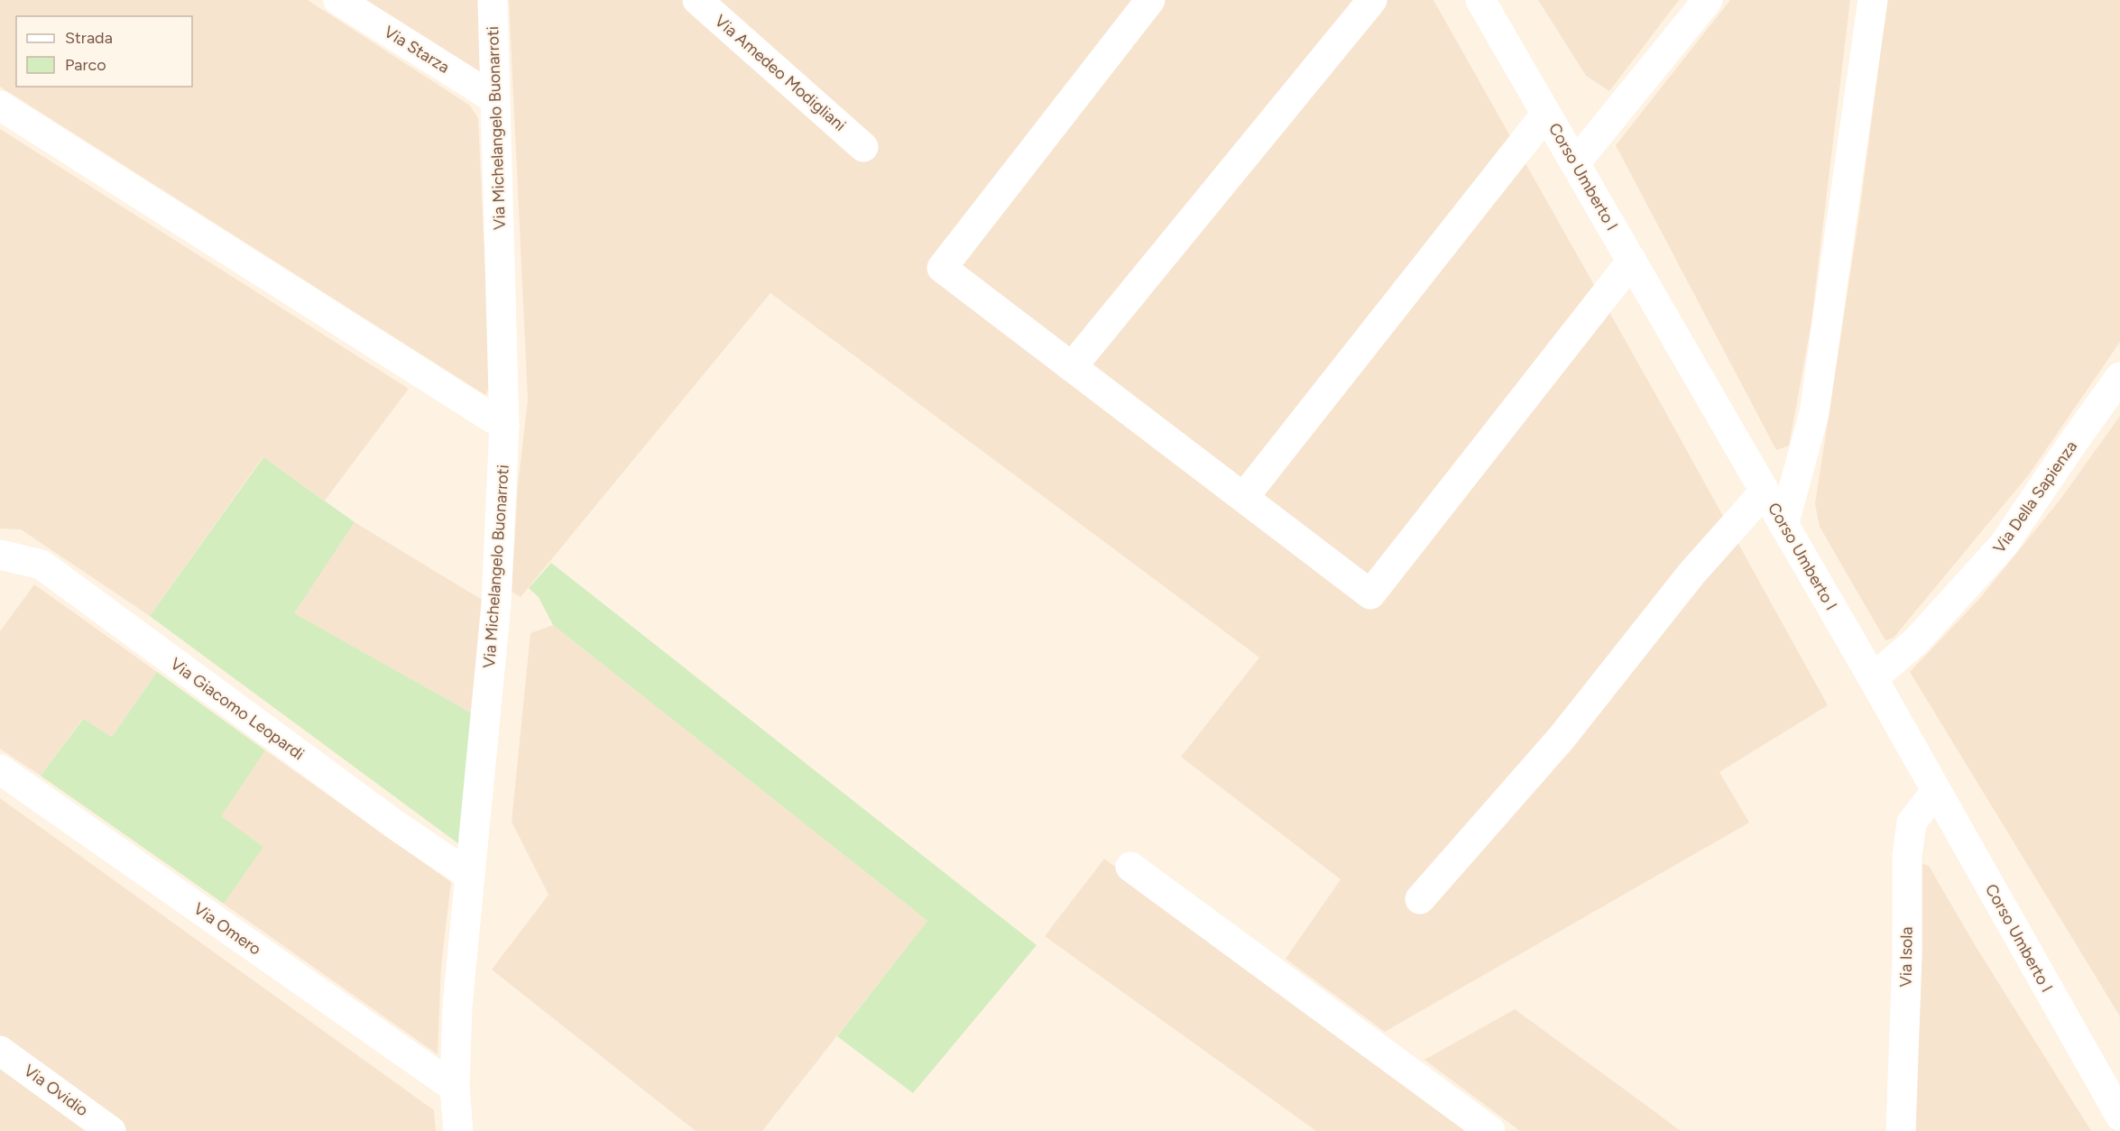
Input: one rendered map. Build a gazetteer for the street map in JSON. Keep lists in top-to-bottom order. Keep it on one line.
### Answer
{"streets":{"street":["Via Starza","Via Amedeo Modigliani","Via Michelangelo Buonarroti","Corso Umberto I","Via Della Sapienza","Via Giacomo Leopardi","Via Omero","Via Isola","Via Ovidio"]},"crossings":[["Via Starza","Via Michelangelo Buonarroti"],["Via Michelangelo Buonarroti","Via Giacomo Leopardi"],["Via Michelangelo Buonarroti","Via Omero"],["Corso Umberto I","Via Della Sapienza"],["Corso Umberto I","Via Isola"]],"legend":["Strada","Parco"]}
